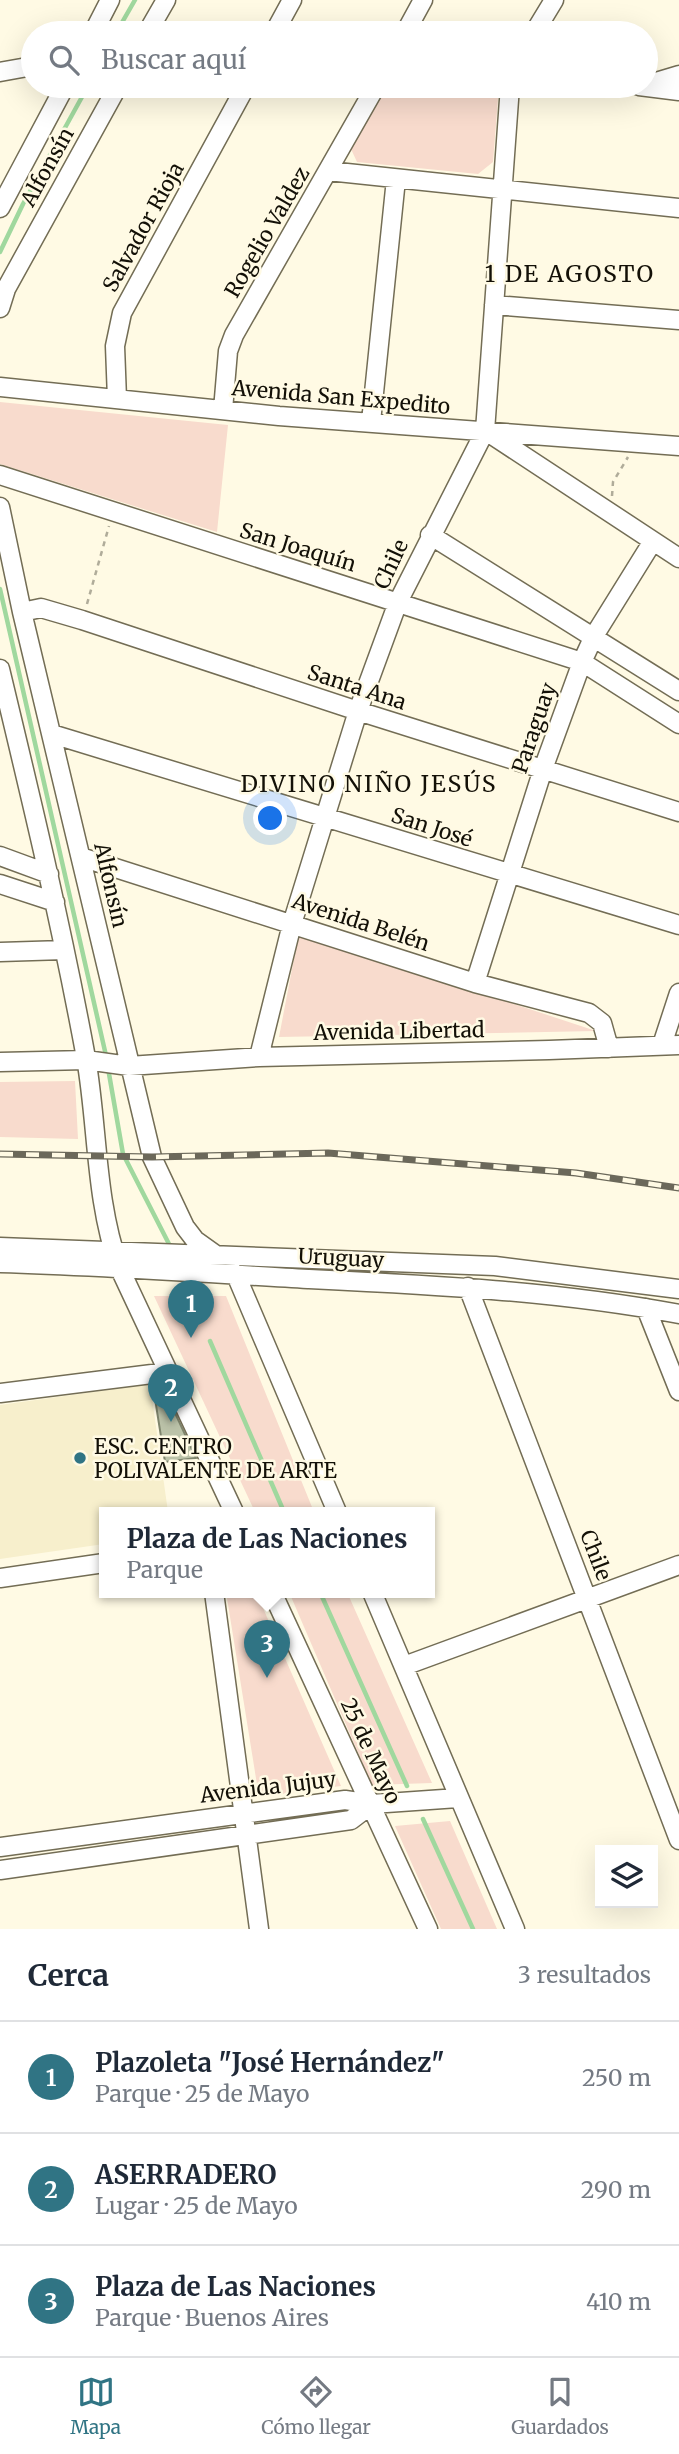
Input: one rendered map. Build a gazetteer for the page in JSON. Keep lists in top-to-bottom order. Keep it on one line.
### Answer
{"streets":{"street":["Alfonsín","Salvador Rioja","Rogelio Valdez","Avenida San Expedito","San Joaquín","Chile","Santa Ana","Paraguay","San José","Avenida Belén","Avenida Libertad","Uruguay","25 de Mayo","Avenida Jujuy"]},"crossings":[["Alfonsín","Santa Ana"],["Alfonsín","San José"],["Alfonsín","Avenida Belén"],["Alfonsín","Avenida Libertad"],["Alfonsín","Uruguay"],["Salvador Rioja","Avenida San Expedito"],["Rogelio Valdez","Avenida San Expedito"],["Avenida San Expedito","Chile"],["San Joaquín","Chile"],["San Joaquín","Paraguay"],["Chile","Santa Ana"],["Chile","San José"],["Chile","Avenida Belén"],["Chile","Avenida Libertad"],["Chile","Uruguay"],["Santa Ana","Paraguay"],["Paraguay","San José"],["Paraguay","Avenida Belén"],["Avenida Belén","Avenida Libertad"],["25 de Mayo","Avenida Jujuy"]],"districts":["1 DE AGOSTO","DIVINO NIÑO JESÚS"],"places":["ESC. CENTRO POLIVALENTE DE ARTE"],"page":{"search":"Buscar aquí","pins":["1","2","3"],"popup":["Plaza de Las Naciones","Parque"],"heading":["Cerca","3 resultados"],"list":[{"mark":"1","name":"Plazoleta \"José Hernández\"","note":"Parque · 25 de Mayo","value":"250 m"},{"mark":"2","name":"ASERRADERO","note":"Lugar · 25 de Mayo","value":"290 m"},{"mark":"3","name":"Plaza de Las Naciones","note":"Parque · Buenos Aires","value":"410 m"}],"nav":["Mapa","Cómo llegar","Guardados"]}}
